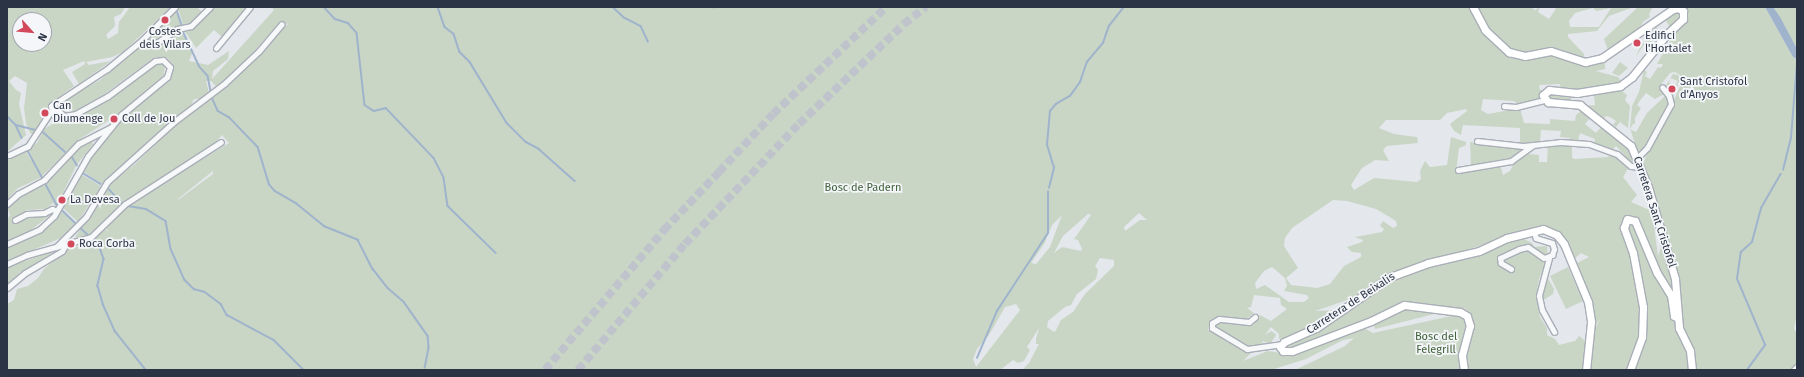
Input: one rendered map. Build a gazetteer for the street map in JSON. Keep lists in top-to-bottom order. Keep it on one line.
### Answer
{"streets":{"main road":["Carretera Sant Cristofol","Carretera de Beixalis"]},"parks":["Bosc de Padern","Bosc del Felegrill"],"places":["Costes dels Vilars","Edifici l'Hortalet","Sant Cristofol d'Anyos","Can Diumenge","Coll de Jou","La Devesa","Roca Corba"],"north":"bottom right"}
